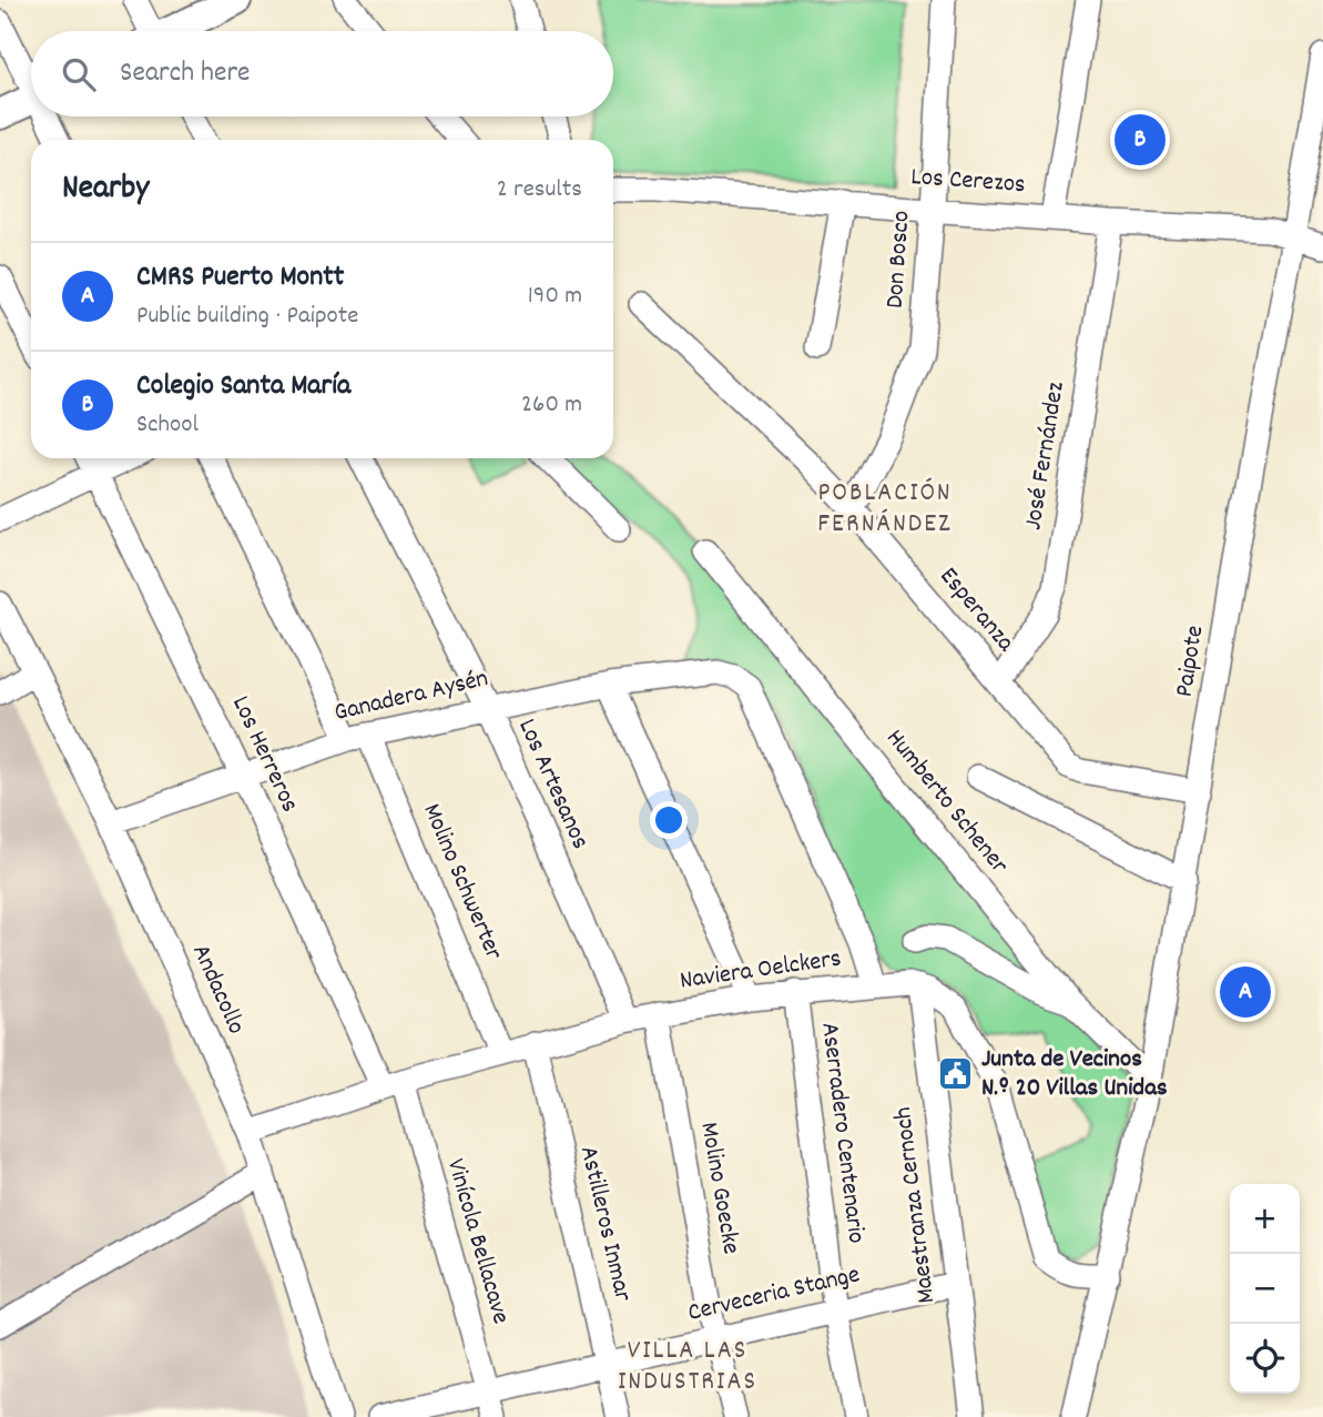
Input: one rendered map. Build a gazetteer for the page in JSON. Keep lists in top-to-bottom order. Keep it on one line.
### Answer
{"streets":{"street":["Los Cerezos","Don Bosco","José Fernández","Esperanza","Paipote","Ganadera Aysén","Los Herreros","Los Artesanos","Humberto Schener","Molino Schwerter","Naviera Oelckers","Andacollo","Aserradero Centenario","Molino Goecke","Maestranza Cernoch","Astilleros Inmar","Vinícola Bellacave","Cerveceria Stange"]},"crossings":[["Los Cerezos","Don Bosco"],["Los Cerezos","José Fernández"],["Los Cerezos","Paipote"],["Don Bosco","Esperanza"],["José Fernández","Esperanza"],["Esperanza","Paipote"],["Paipote","Humberto Schener"],["Paipote","Naviera Oelckers"],["Ganadera Aysén","Los Herreros"],["Ganadera Aysén","Los Artesanos"],["Ganadera Aysén","Molino Schwerter"],["Ganadera Aysén","Naviera Oelckers"],["Ganadera Aysén","Andacollo"],["Los Herreros","Naviera Oelckers"],["Los Herreros","Vinícola Bellacave"],["Los Artesanos","Naviera Oelckers"],["Molino Schwerter","Naviera Oelckers"],["Naviera Oelckers","Andacollo"],["Naviera Oelckers","Aserradero Centenario"],["Naviera Oelckers","Molino Goecke"],["Naviera Oelckers","Maestranza Cernoch"],["Naviera Oelckers","Astilleros Inmar"],["Naviera Oelckers","Vinícola Bellacave"],["Aserradero Centenario","Cerveceria Stange"],["Molino Goecke","Cerveceria Stange"],["Maestranza Cernoch","Cerveceria Stange"],["Astilleros Inmar","Cerveceria Stange"],["Vinícola Bellacave","Cerveceria Stange"]],"districts":["POBLACIÓN FERNÁNDEZ","VILLA LAS INDUSTRIAS"],"places":{"public building":["Junta de Vecinos N.º 20 Villas Unidas"]},"page":{"search":"Search here","pins":["B","A"],"heading":["Nearby","2 results"],"list":[{"mark":"A","name":"CMRS Puerto Montt","note":"Public building · Paipote","value":"190 m"},{"mark":"B","name":"Colegio Santa María","note":"School","value":"260 m"}],"map_buttons":["+","−"]}}
